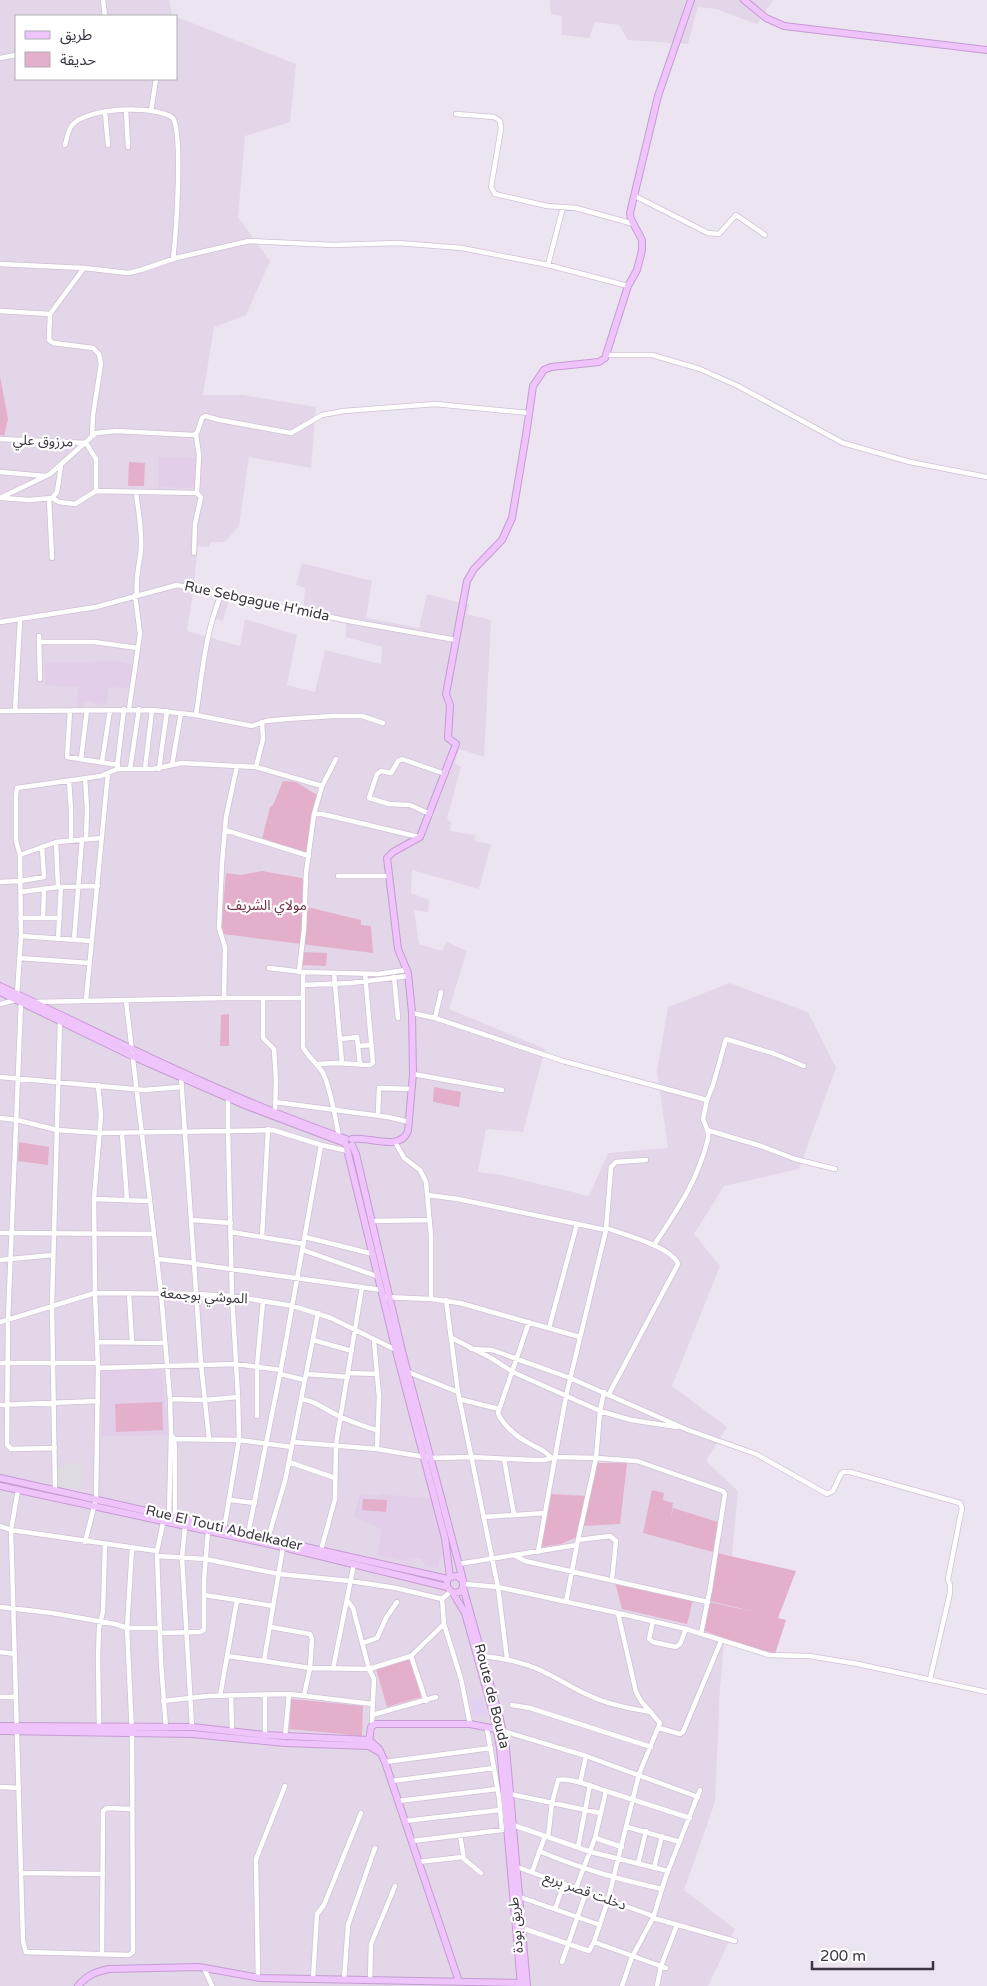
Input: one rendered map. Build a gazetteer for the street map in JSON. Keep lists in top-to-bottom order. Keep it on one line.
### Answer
{"streets":{"street":["مرزوق علي","Rue Sebgague H'mida","الموشي بوجمعة","Rue El Touti Abdelkader","Route de Bouda","دخلت قصر بربع","طريق بودة"]},"crossings":[["Rue El Touti Abdelkader","Route de Bouda"],["Route de Bouda","دخلت قصر بربع"],["Route de Bouda","طريق بودة"],["دخلت قصر بربع","طريق بودة"]],"parks":["مولاي الشريف"],"legend":["طريق","حديقة"],"scale_bar":"200 m"}
